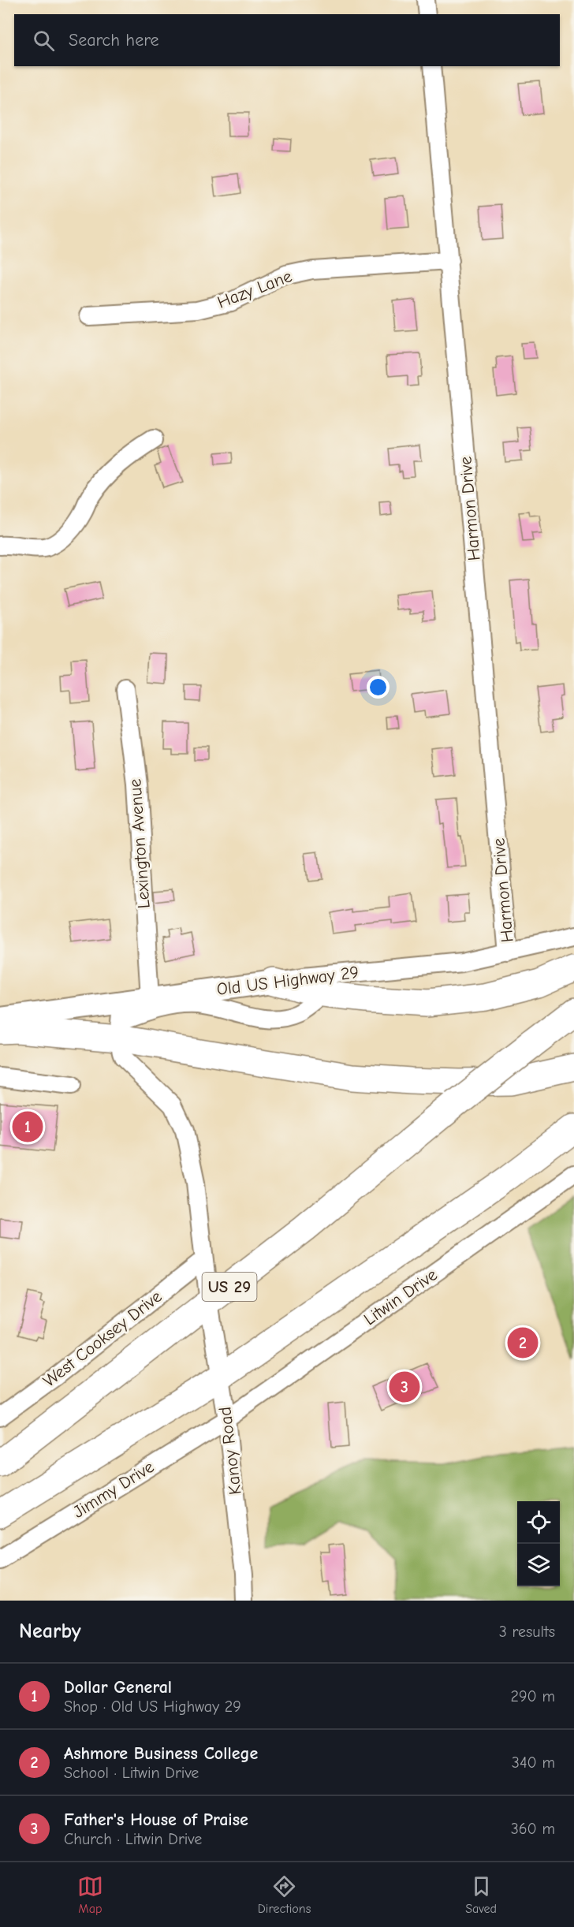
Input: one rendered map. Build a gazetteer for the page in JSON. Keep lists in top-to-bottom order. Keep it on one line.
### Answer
{"streets":{"highway":["US 29"],"main road":["Old US Highway 29"],"street":["Hazy Lane","Harmon Drive","Lexington Avenue","Litwin Drive","West Cooksey Drive","Kanoy Road","Jimmy Drive"]},"crossings":[["Hazy Lane","Harmon Drive"],["Harmon Drive","Old US Highway 29"],["Lexington Avenue","Old US Highway 29"],["Old US Highway 29","Kanoy Road"],["US 29","Kanoy Road"],["Litwin Drive","Kanoy Road"],["Litwin Drive","Jimmy Drive"],["West Cooksey Drive","Kanoy Road"],["Kanoy Road","Jimmy Drive"]],"page":{"search":"Search here","pins":["1","2","3"],"heading":["Nearby","3 results"],"list":[{"mark":"1","name":"Dollar General","note":"Shop · Old US Highway 29","value":"290 m"},{"mark":"2","name":"Ashmore Business College","note":"School · Litwin Drive","value":"340 m"},{"mark":"3","name":"Father's House of Praise","note":"Church · Litwin Drive","value":"360 m"}],"nav":["Map","Directions","Saved"]}}
